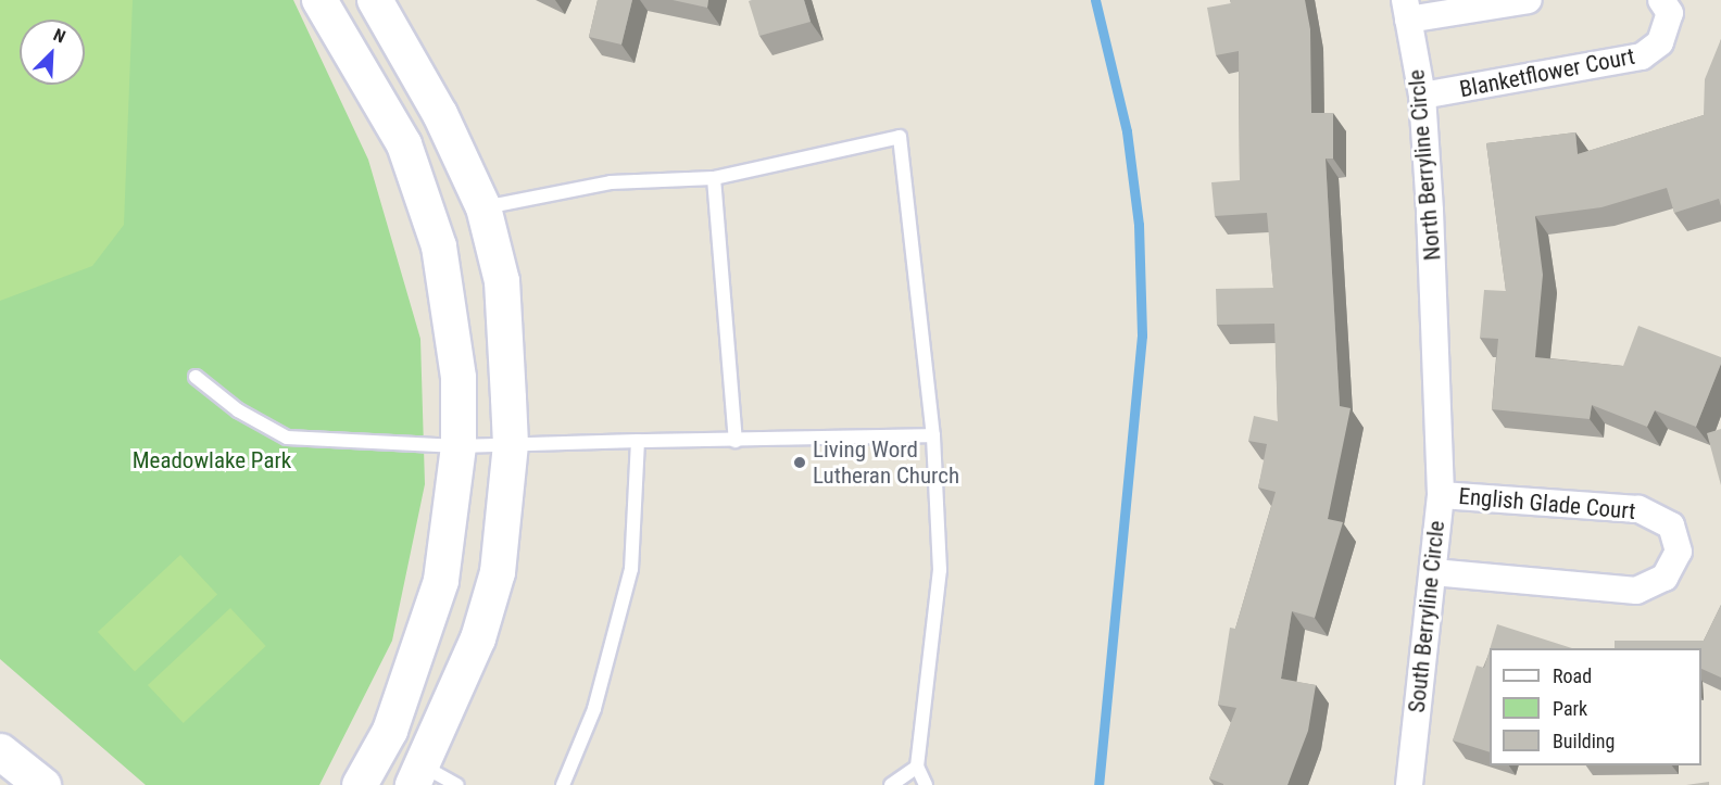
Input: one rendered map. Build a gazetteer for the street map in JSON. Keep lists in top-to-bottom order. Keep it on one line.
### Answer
{"streets":{"street":["Blanketflower Court","North Berryline Circle","English Glade Court","South Berryline Circle"]},"crossings":[["Blanketflower Court","North Berryline Circle"],["North Berryline Circle","South Berryline Circle"],["English Glade Court","South Berryline Circle"]],"parks":["Meadowlake Park"],"places":["Living Word Lutheran Church"],"legend":["Road","Park","Building"],"north":"top right"}
